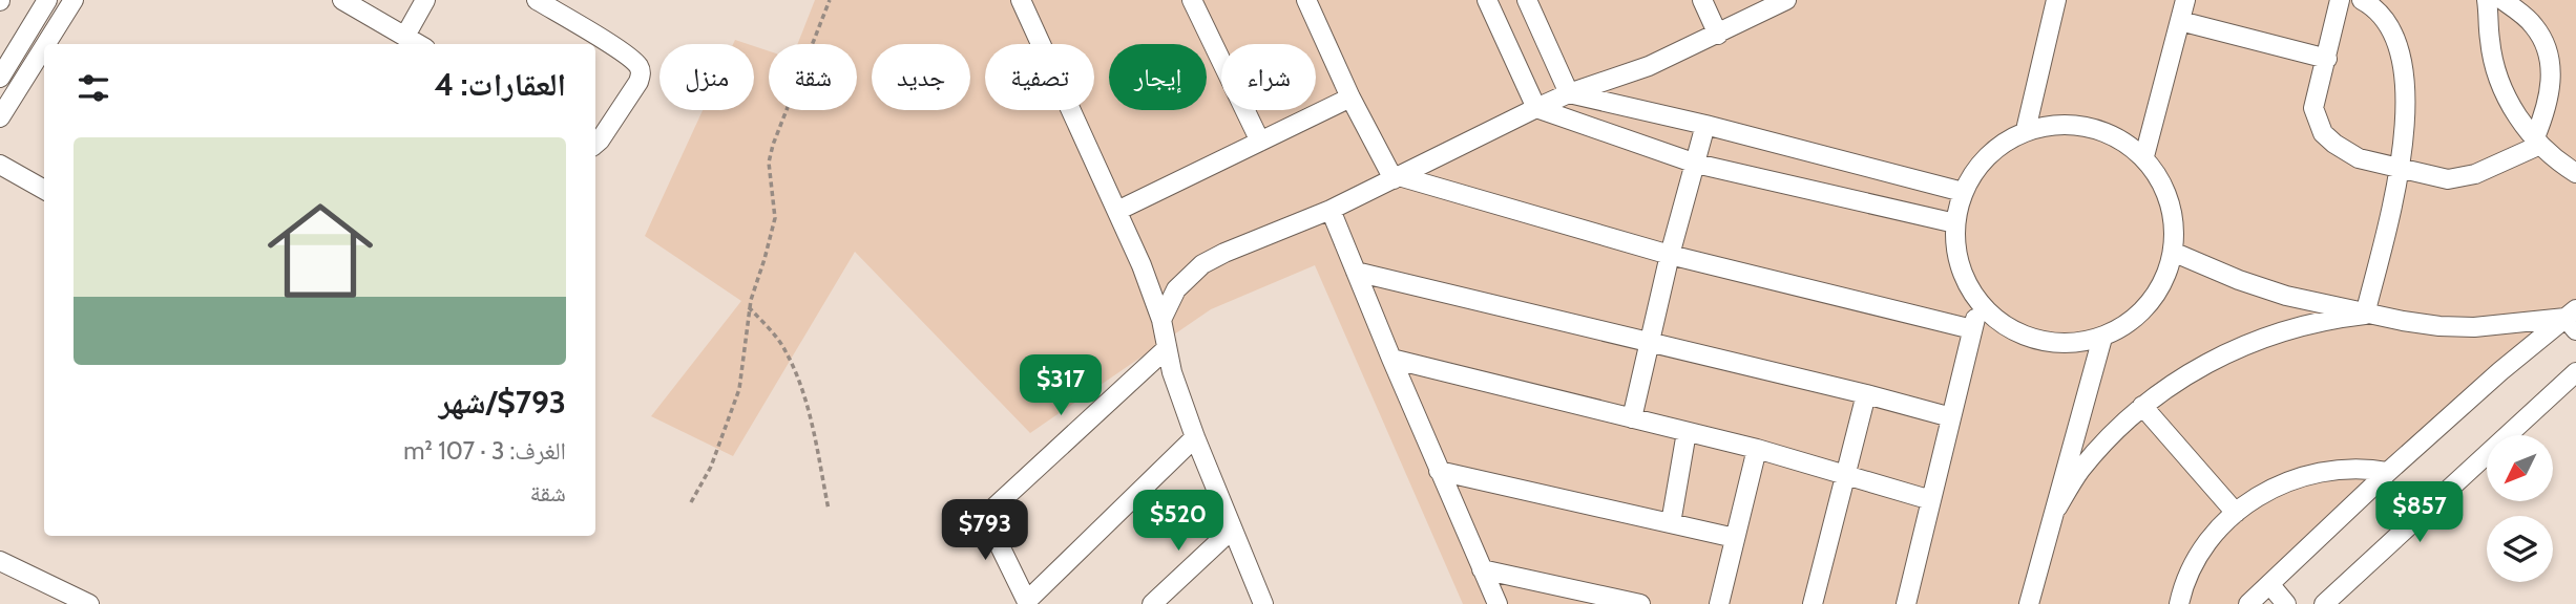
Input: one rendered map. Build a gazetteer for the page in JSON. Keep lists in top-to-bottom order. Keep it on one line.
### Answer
{"north":"bottom left","page":{"chip":["شراء","إيجار","تصفية","جديد","شقة","منزل"],"heading":"العقارات: 4","list":[{"name":"$793/شهر","note":"الغرف: 3 · 107 m² · شقة"}],"price":["$317","$857","$520","$793"]}}
